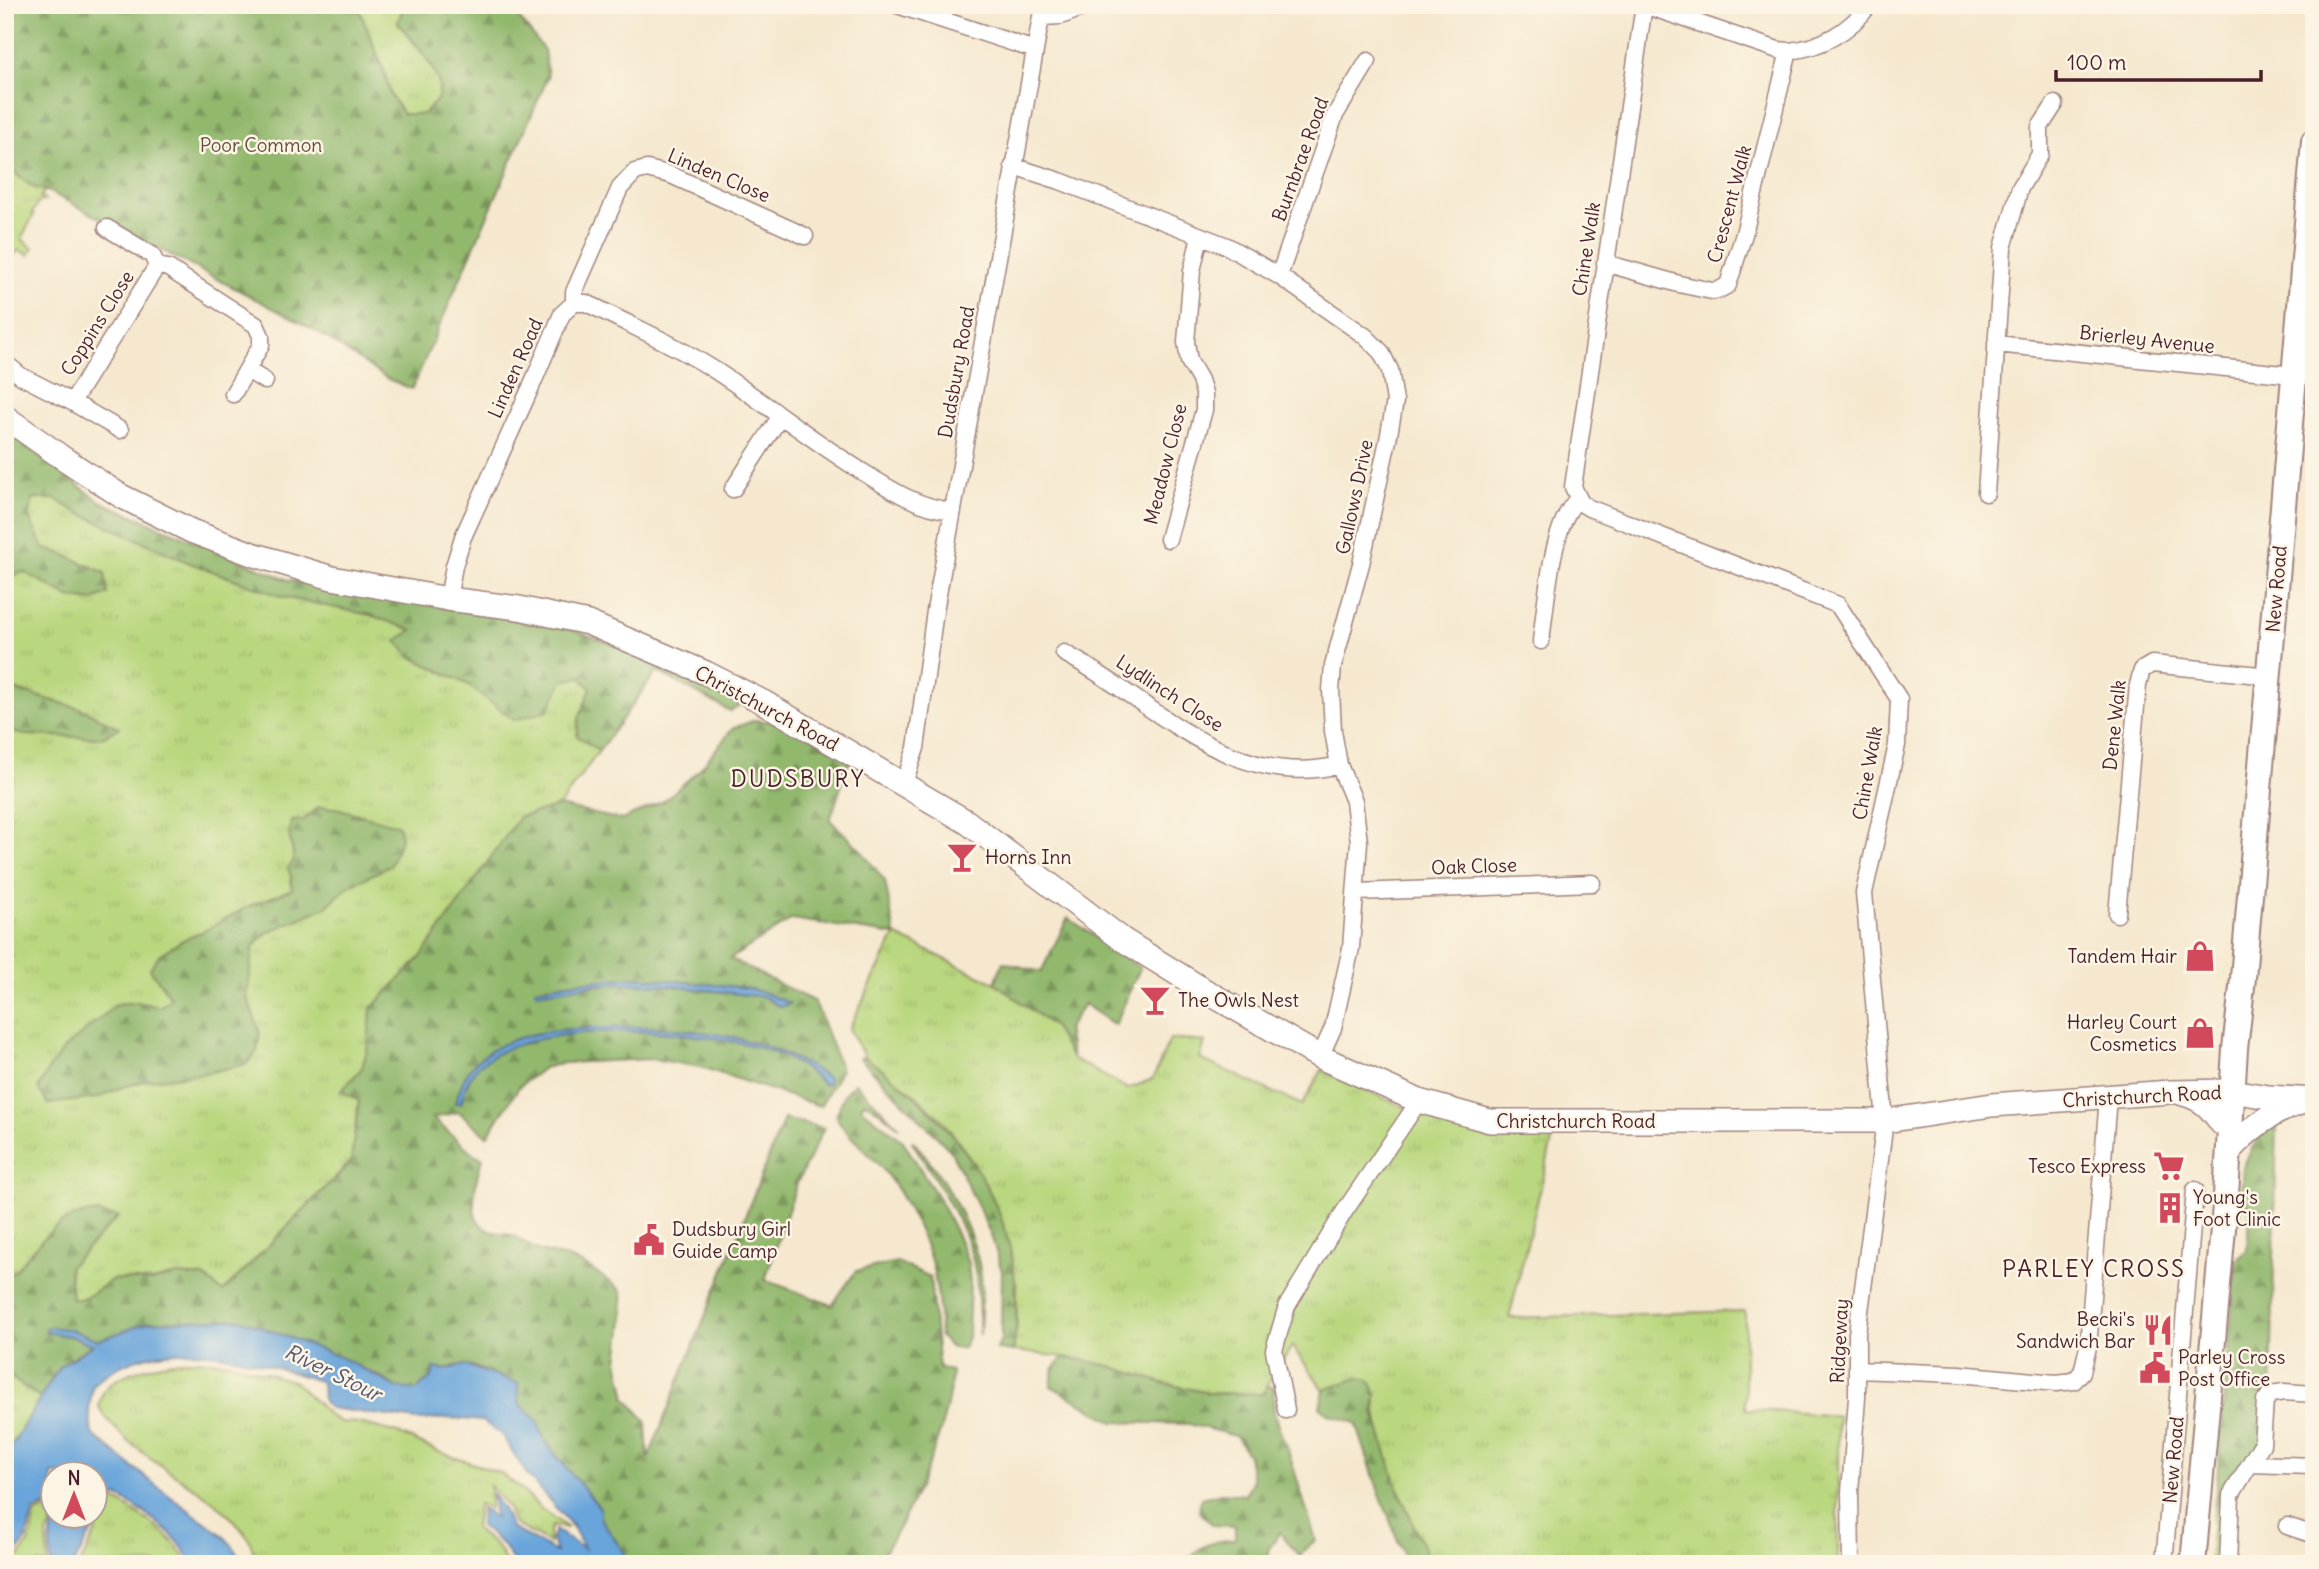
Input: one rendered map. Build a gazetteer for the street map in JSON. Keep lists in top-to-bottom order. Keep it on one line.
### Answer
{"streets":{"main road":["New Road","Christchurch Road"],"street":["Burnbrae Road","Linden Close","Crescent Walk","Chine Walk","Coppins Close","Brierley Avenue","Linden Road","Dudsbury Road","Meadow Close","Gallows Drive","Lydlinch Close","Dene Walk","Oak Close","Ridgeway"]},"crossings":[["Burnbrae Road","Gallows Drive"],["Linden Close","Linden Road"],["Crescent Walk","Chine Walk"],["Chine Walk","Christchurch Road"],["Chine Walk","Ridgeway"],["Brierley Avenue","New Road"],["Linden Road","Christchurch Road"],["Dudsbury Road","Gallows Drive"],["Dudsbury Road","Christchurch Road"],["Meadow Close","Gallows Drive"],["Gallows Drive","Lydlinch Close"],["Gallows Drive","Christchurch Road"],["Gallows Drive","Oak Close"],["New Road","Christchurch Road"],["New Road","Dene Walk"],["Christchurch Road","Ridgeway"]],"districts":["DUDSBURY","PARLEY CROSS"],"water":["River Stour"],"parks":["Poor Common"],"places":{"bar":["Horns Inn","The Owls Nest"],"shop":["Tandem Hair","Harley Court Cosmetics"],"supermarket":["Tesco Express"],"building":["Young's Foot Clinic"],"public building":["Dudsbury Girl Guide Camp","Parley Cross Post Office"],"restaurant":["Becki's Sandwich Bar"]},"scale_bar":"100 m","north":"top"}
